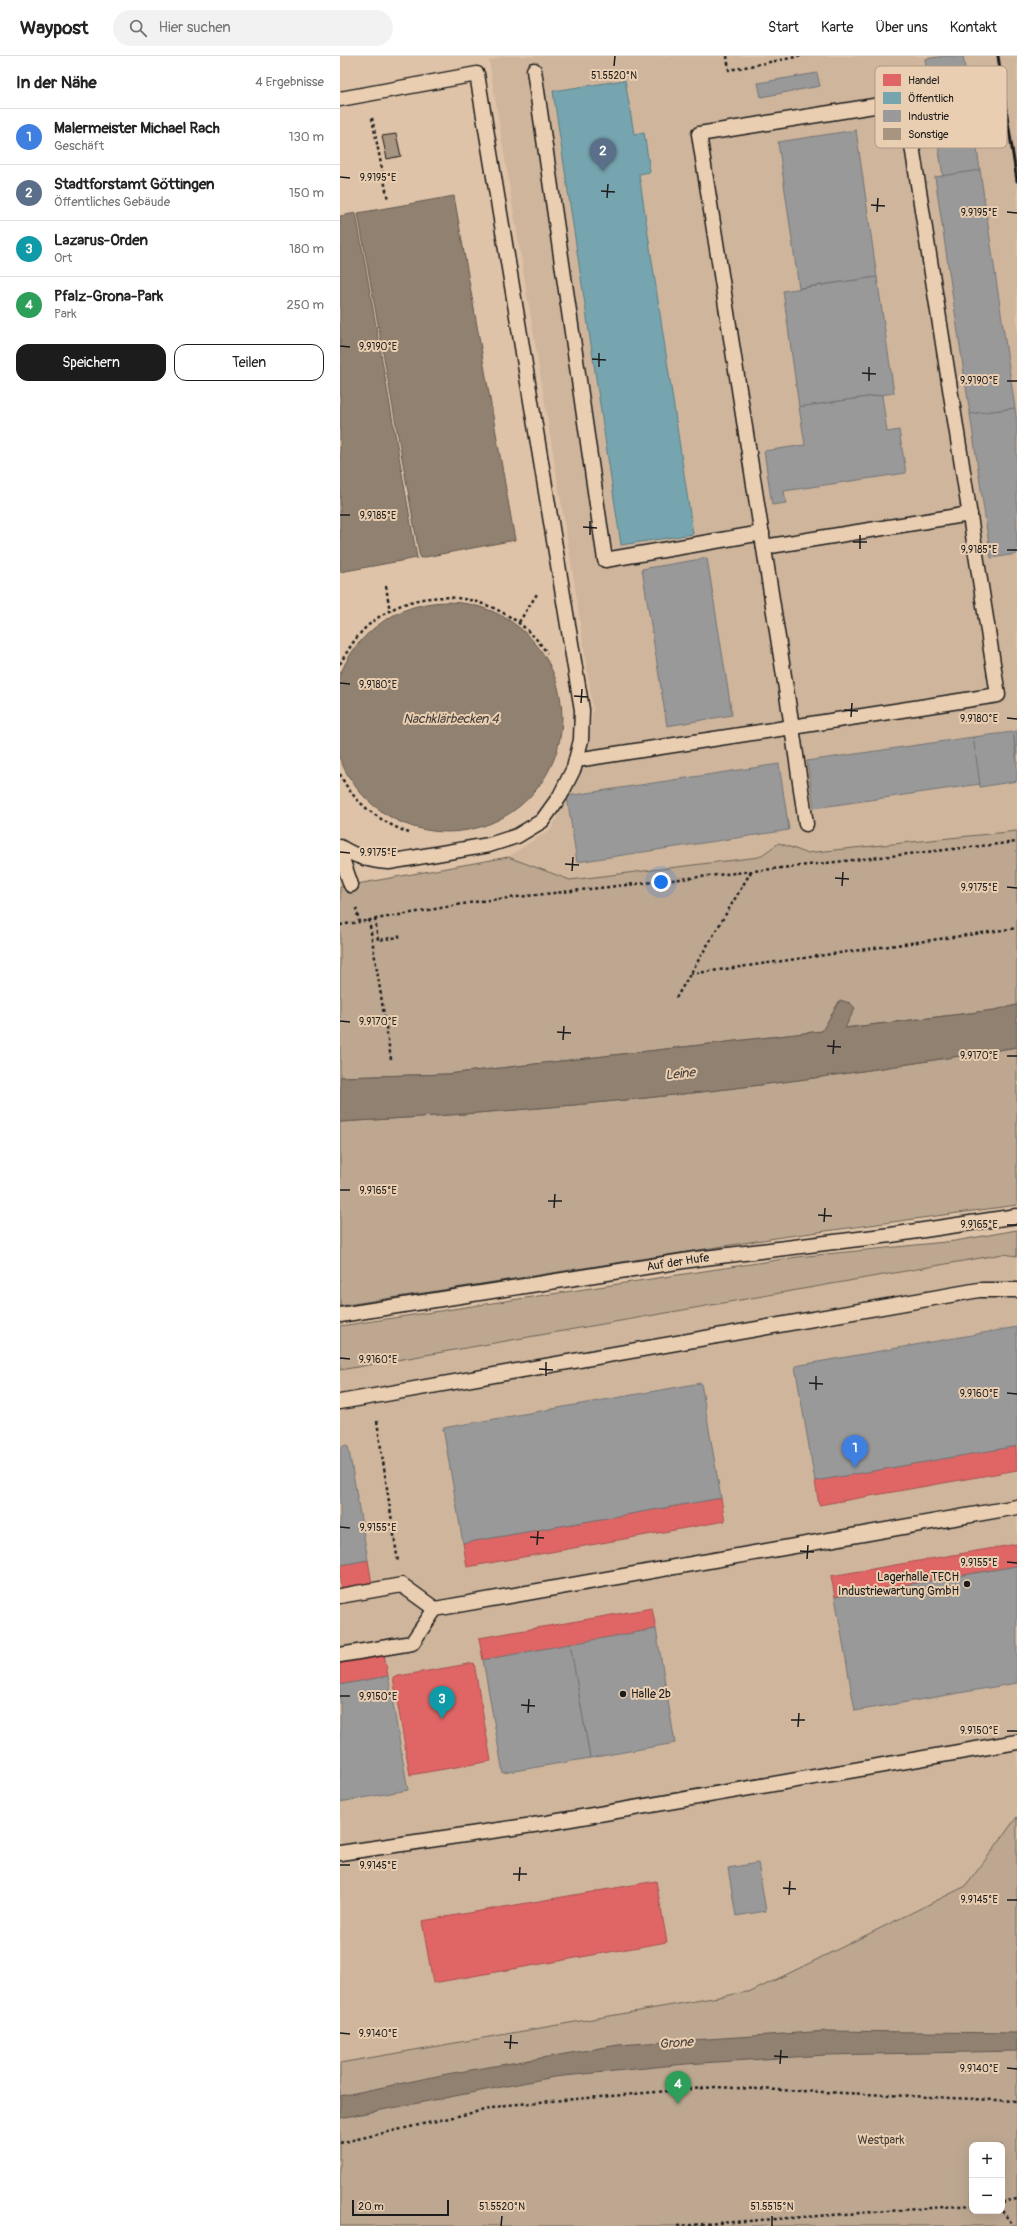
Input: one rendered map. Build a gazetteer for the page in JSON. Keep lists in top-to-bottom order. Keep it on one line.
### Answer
{"streets":{"lane":["Auf der Hufe"]},"water":["Nachklärbecken 4","Leine","Grone"],"parks":["Westpark"],"places":["Lagerhalle TECH Industriewartung GmbH","Halle 2b"],"legend":["Handel","Öffentlich","Industrie","Sonstige"],"scale_bar":"20 m","page":{"header":"Waypost","search":"Hier suchen","nav":["Start","Karte","Über uns","Kontakt"],"heading":["In der Nähe","4 Ergebnisse"],"list":[{"mark":"1","name":"Malermeister Michael Rach","note":"Geschäft","value":"130 m"},{"mark":"2","name":"Stadtforstamt Göttingen","note":"Öffentliches Gebäude","value":"150 m"},{"mark":"3","name":"Lazarus-Orden","note":"Ort","value":"180 m"},{"mark":"4","name":"Pfalz-Grona-Park","note":"Park","value":"250 m"}],"pins":["2","1","3","4"],"buttons":["Speichern","Teilen"],"map_buttons":["+","−"],"scale":"20 m"},"coordinates":["51.5520°N","9.9195°E","9.9190°E","9.9185°E","9.9180°E","9.9175°E","9.9170°E","9.9165°E","9.9160°E","9.9155°E","9.9150°E","9.9145°E","9.9140°E","51.5515°N"]}
